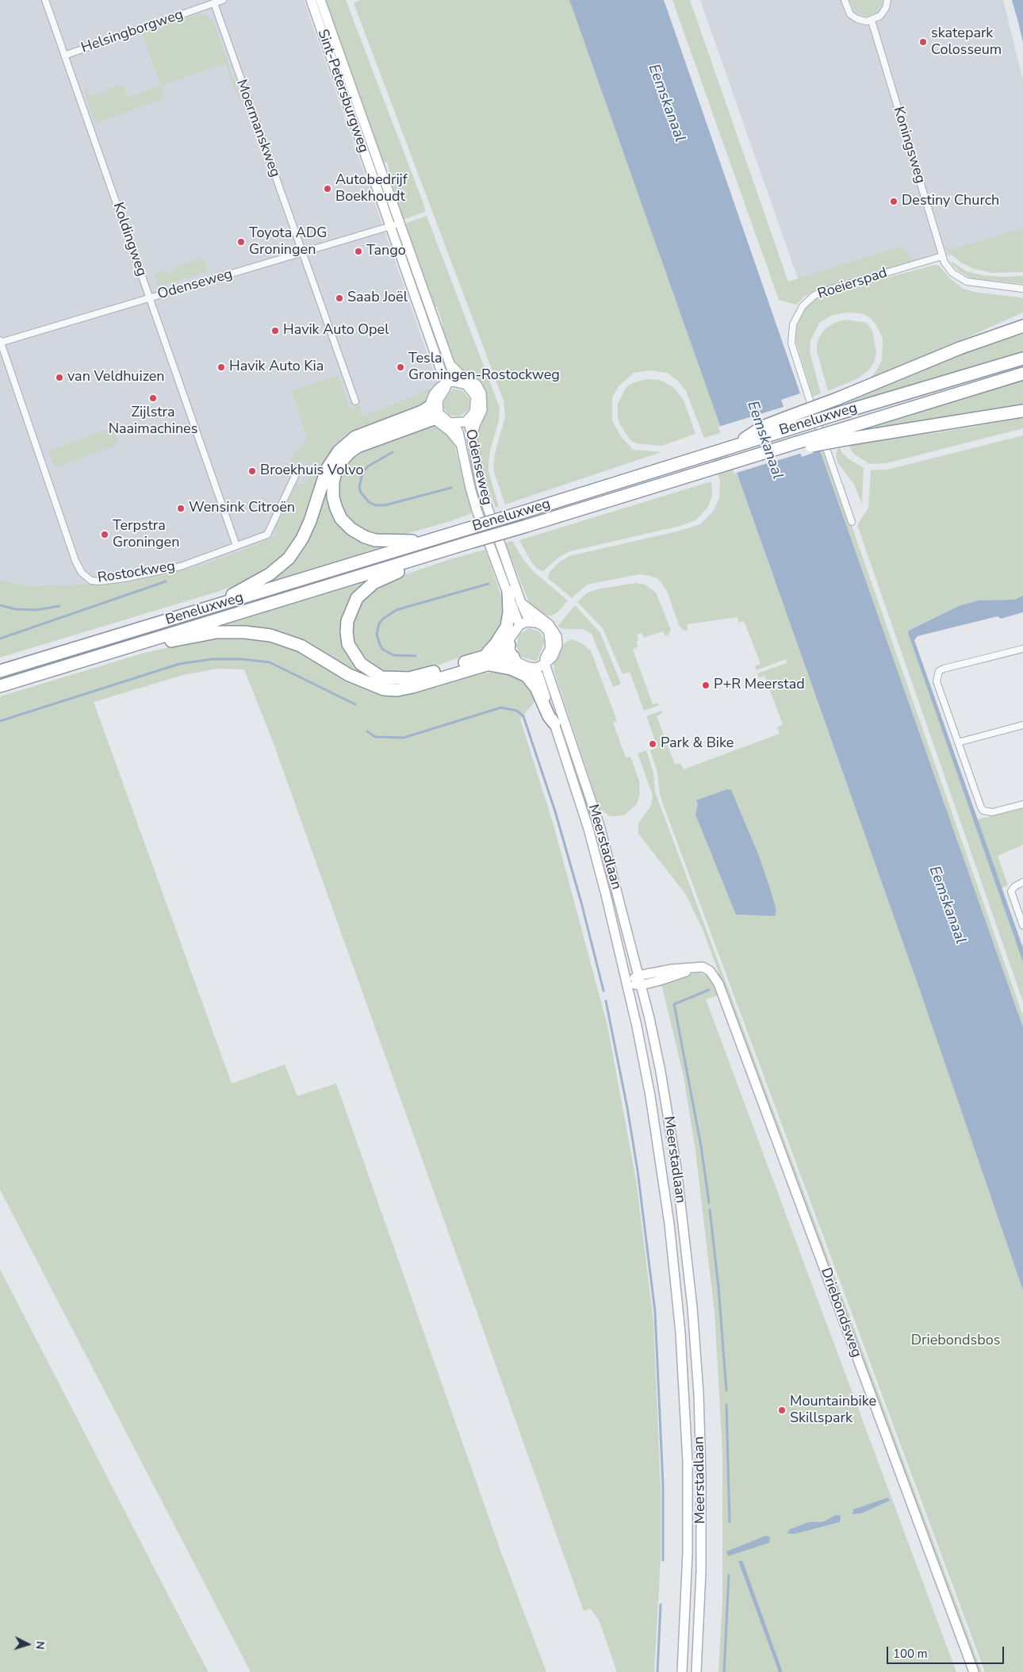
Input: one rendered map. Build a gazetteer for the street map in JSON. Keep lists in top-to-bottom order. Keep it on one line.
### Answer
{"streets":{"highway":["Beneluxweg"],"main road":["Sint-Petersburgweg","Odenseweg","Meerstadlaan","Driebondsweg"],"street":["Helsingborgweg","Moermanskweg","Koningsweg","Koldingweg","Roeierspad","Rostockweg"]},"crossings":[["Helsingborgweg","Moermanskweg"],["Helsingborgweg","Koldingweg"],["Sint-Petersburgweg","Odenseweg"],["Moermanskweg","Odenseweg"],["Koningsweg","Roeierspad"],["Koldingweg","Odenseweg"],["Koldingweg","Rostockweg"],["Odenseweg","Rostockweg"],["Odenseweg","Meerstadlaan"],["Meerstadlaan","Driebondsweg"]],"water":["Eemskanaal"],"parks":["Driebondsbos"],"places":["skatepark Colosseum","Autobedrijf Boekhoudt","Destiny Church","Toyota ADG Groningen","Tango","Saab Joël","Havik Auto Opel","Havik Auto Kia","Tesla Groningen-Rostockweg","van Veldhuizen","Zijlstra Naaimachines","Broekhuis Volvo","Wensink Citroën","Terpstra Groningen","P+R Meerstad","Park & Bike","Mountainbike Skillspark"],"scale_bar":"100 m","north":"right"}
